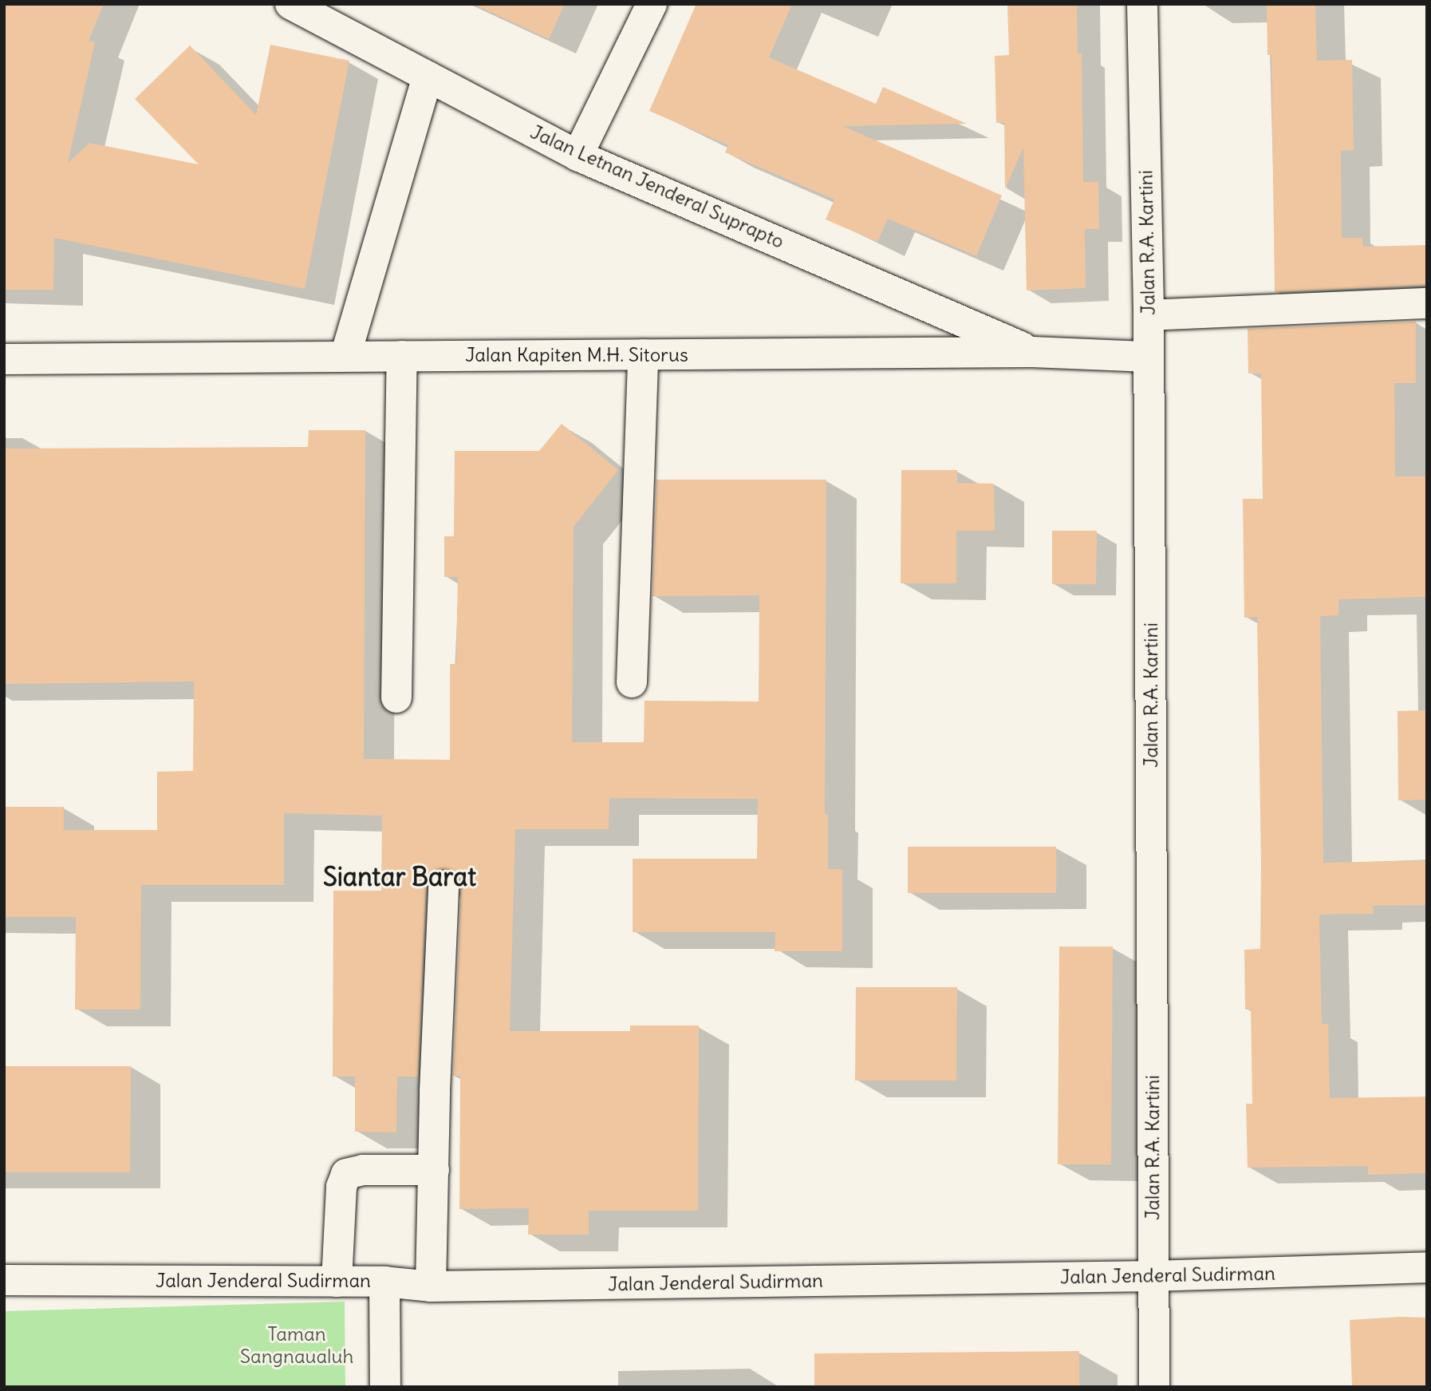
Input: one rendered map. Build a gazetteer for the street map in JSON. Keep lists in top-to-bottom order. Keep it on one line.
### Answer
{"streets":{"street":["Jalan Letnan Jenderal Suprapto","Jalan R.A. Kartini","Jalan Kapiten M.H. Sitorus","Jalan Jenderal Sudirman"]},"crossings":[["Jalan Letnan Jenderal Suprapto","Jalan Kapiten M.H. Sitorus"],["Jalan R.A. Kartini","Jalan Kapiten M.H. Sitorus"],["Jalan R.A. Kartini","Jalan Jenderal Sudirman"]],"districts":["Siantar Barat"],"parks":["Taman Sangnaualuh"]}
